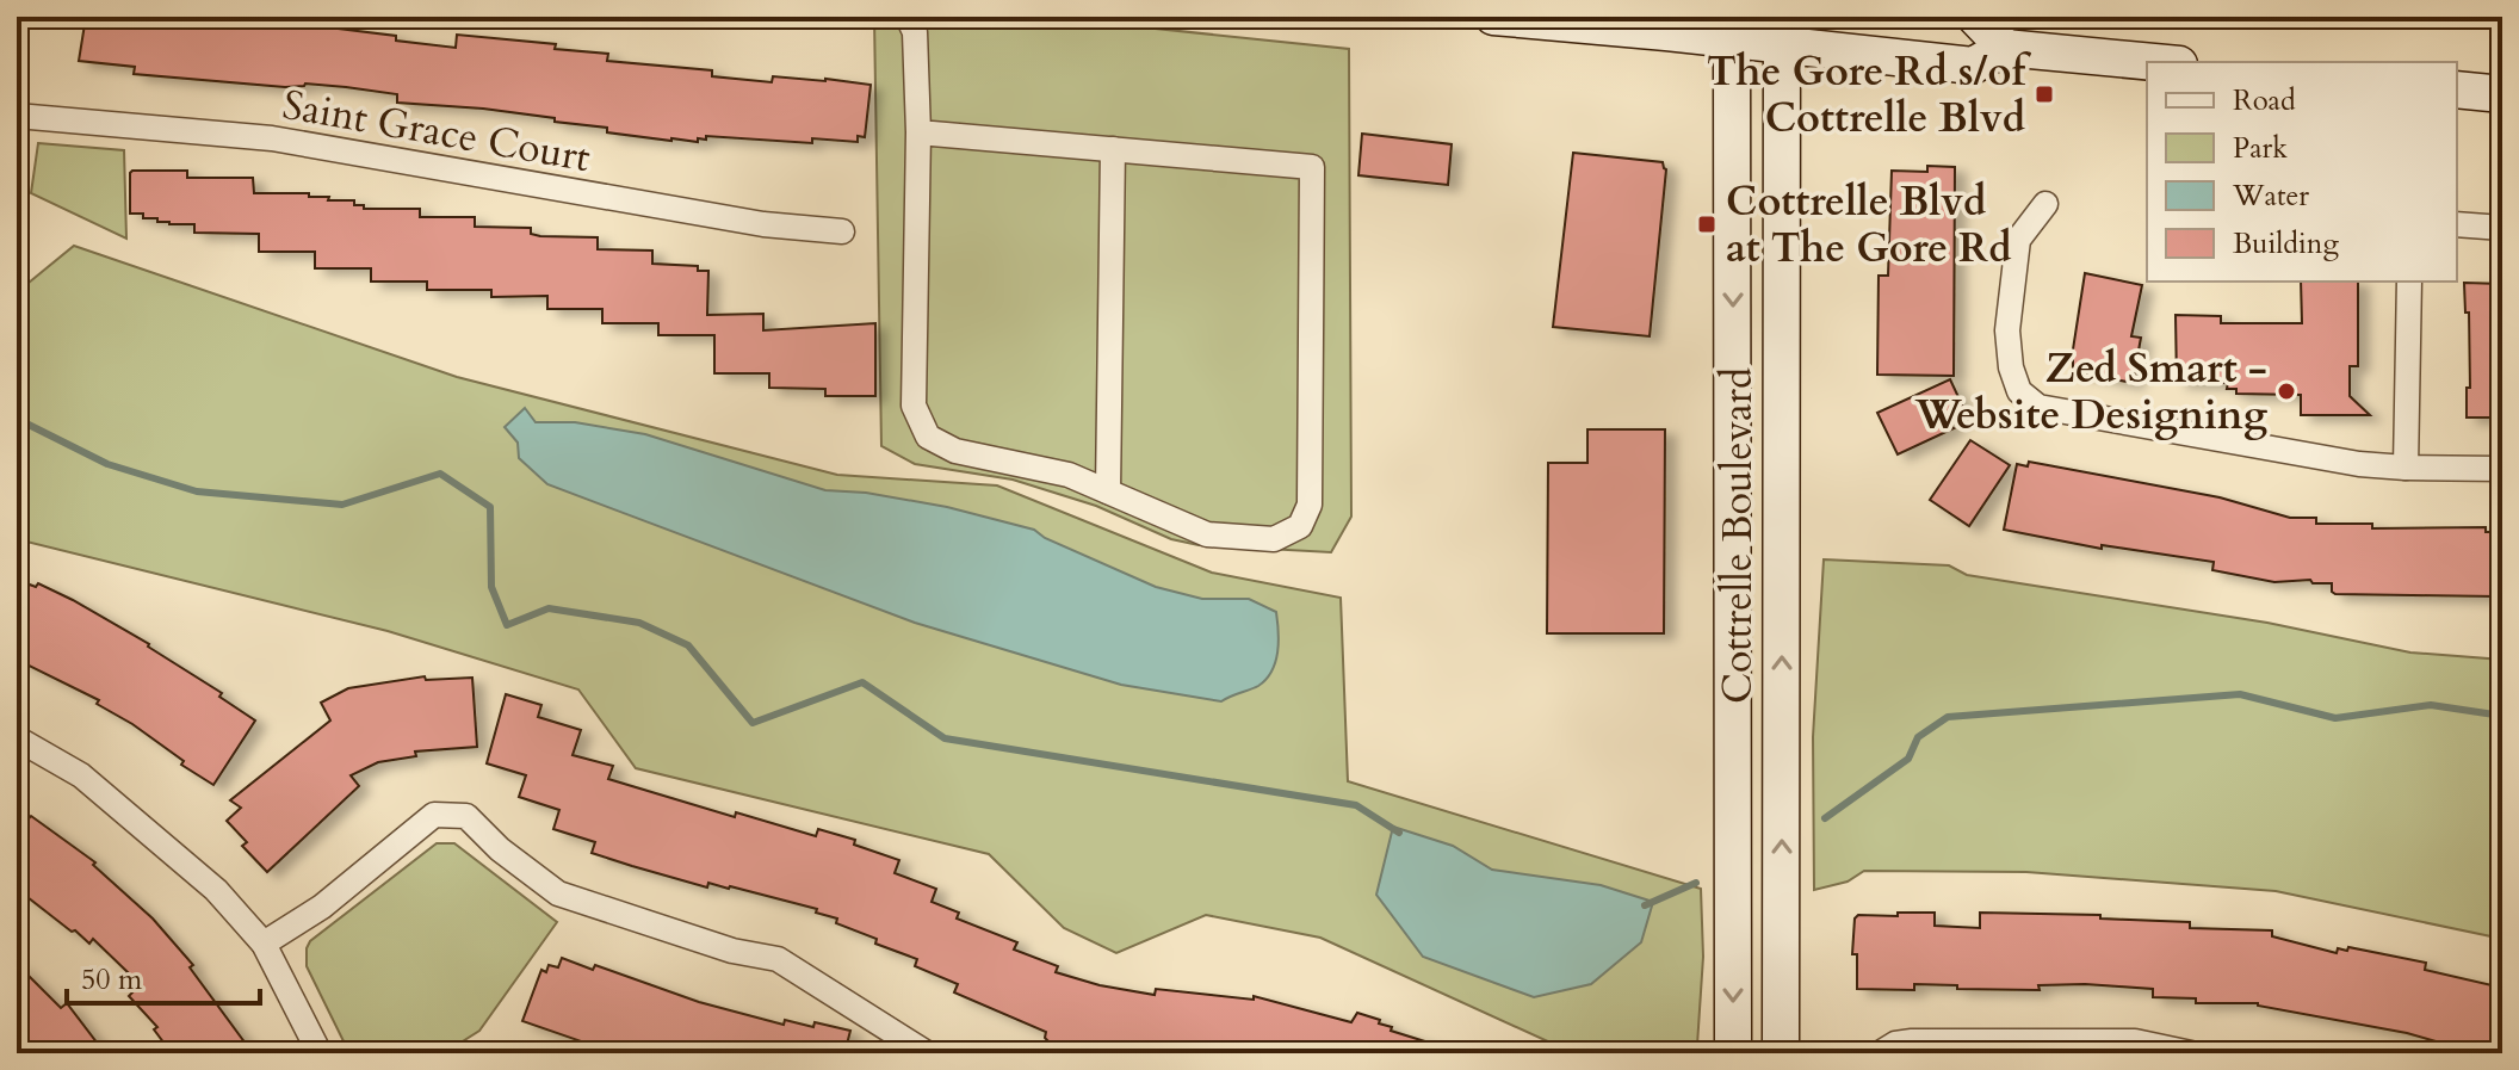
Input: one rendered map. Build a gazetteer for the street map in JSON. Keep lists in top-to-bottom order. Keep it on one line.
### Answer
{"streets":{"main road":["Cottrelle Boulevard"],"street":["Saint Grace Court"]},"places":{"transit":["The Gore Rd s/of Cottrelle Blvd","Cottrelle Blvd at The Gore Rd"],"other":["Zed Smart - Website Designing"]},"legend":["Road","Park","Water","Building"],"scale_bar":"50 m"}
